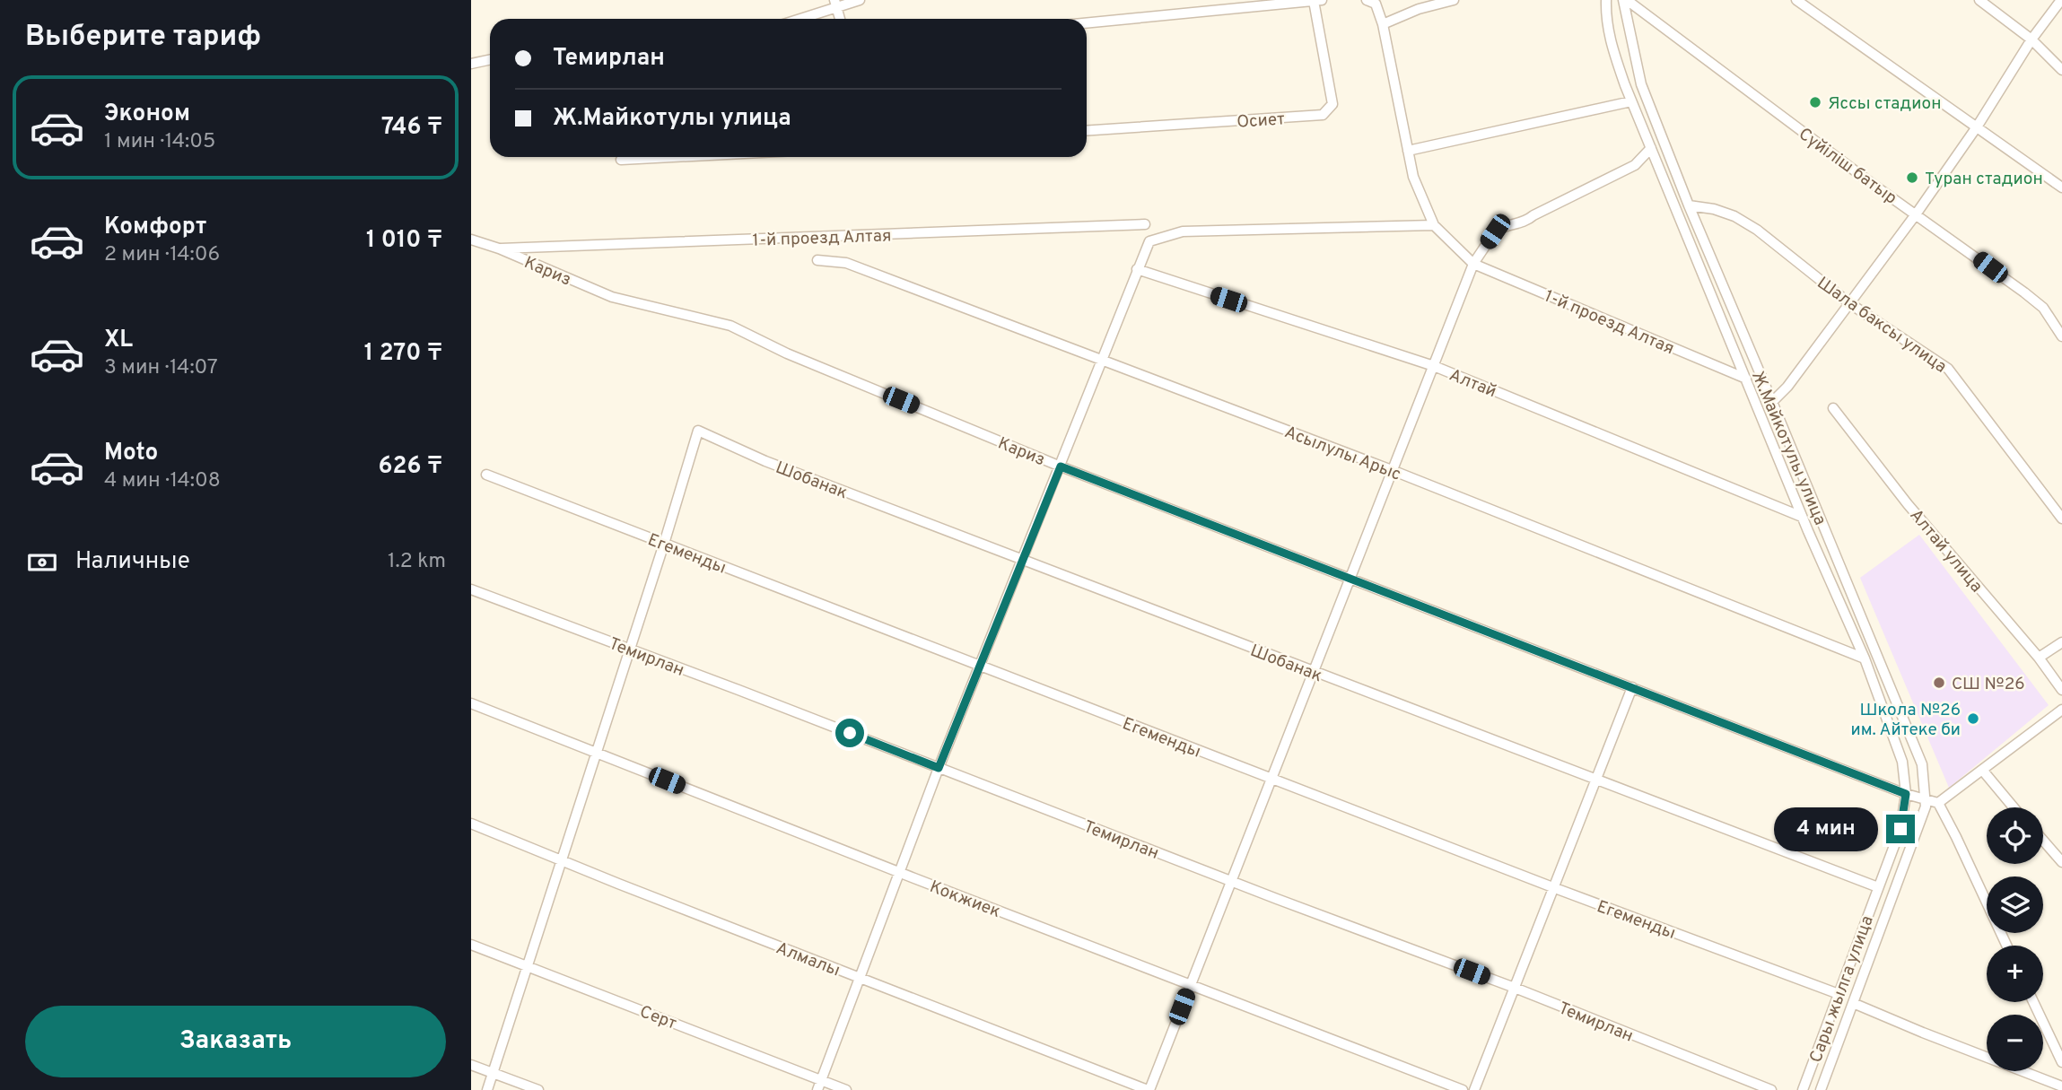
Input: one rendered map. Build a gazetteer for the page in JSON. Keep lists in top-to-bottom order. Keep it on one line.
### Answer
{"streets":{"street":["Осиет","Сүйіліш батыр","1-й проезд Алтая","Кариз","Шала баксы улица","Алтай","Ж.Майкотулы улица","Асылулы Арыс","Шобанак","Алтай улица","Егеменды","Темирлан","Кокжиек","Алмалы","Сары жылга улица","Серт"]},"crossings":[["Сүйіліш батыр","Ж.Майкотулы улица"],["1-й проезд Алтая","Кариз"],["1-й проезд Алтая","Ж.Майкотулы улица"],["Кариз","Ж.Майкотулы улица"],["Шала баксы улица","Ж.Майкотулы улица"],["Алтай","Ж.Майкотулы улица"],["Ж.Майкотулы улица","Асылулы Арыс"],["Ж.Майкотулы улица","Шобанак"],["Ж.Майкотулы улица","Сары жылга улица"],["Шобанак","Егеменды"],["Шобанак","Сары жылга улица"],["Егеменды","Сары жылга улица"]],"places":["Яссы стадион","Туран стадион","СШ №26","Школа №26 им. Айтеке би"],"page":{"heading":"Выберите тариф","banner":["Темирлан","Ж.Майкотулы улица"],"list":[{"name":"Эконом","note":"1 мин · 14:05","value":"746 ₸"},{"name":"Комфорт","note":"2 мин · 14:06","value":"1 010 ₸"},{"name":"XL","note":"3 мин · 14:07","value":"1 270 ₸"},{"name":"Moto","note":"4 мин · 14:08","value":"626 ₸"}],"pay":["Наличные","1.2 km"],"map_buttons":["+","−"],"bubble":"4 мин","buttons":"Заказать"}}
